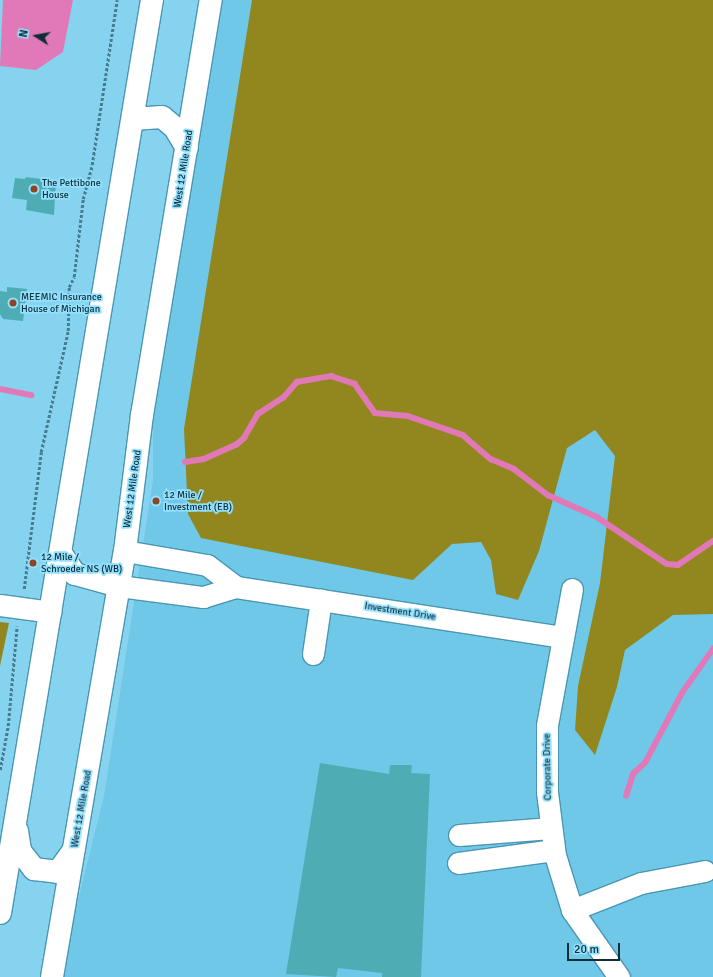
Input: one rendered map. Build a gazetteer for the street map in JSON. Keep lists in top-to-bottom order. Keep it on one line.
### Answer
{"streets":{"main road":["West 12 Mile Road"],"street":["Investment Drive","Corporate Drive"]},"crossings":[["West 12 Mile Road","Investment Drive"],["Investment Drive","Corporate Drive"]],"places":["The Pettibone House","MEEMIC Insurance House of Michigan","12 Mile / Investment (EB)","12 Mile / Schroeder NS (WB)"],"scale_bar":"20 m","north":"left"}
